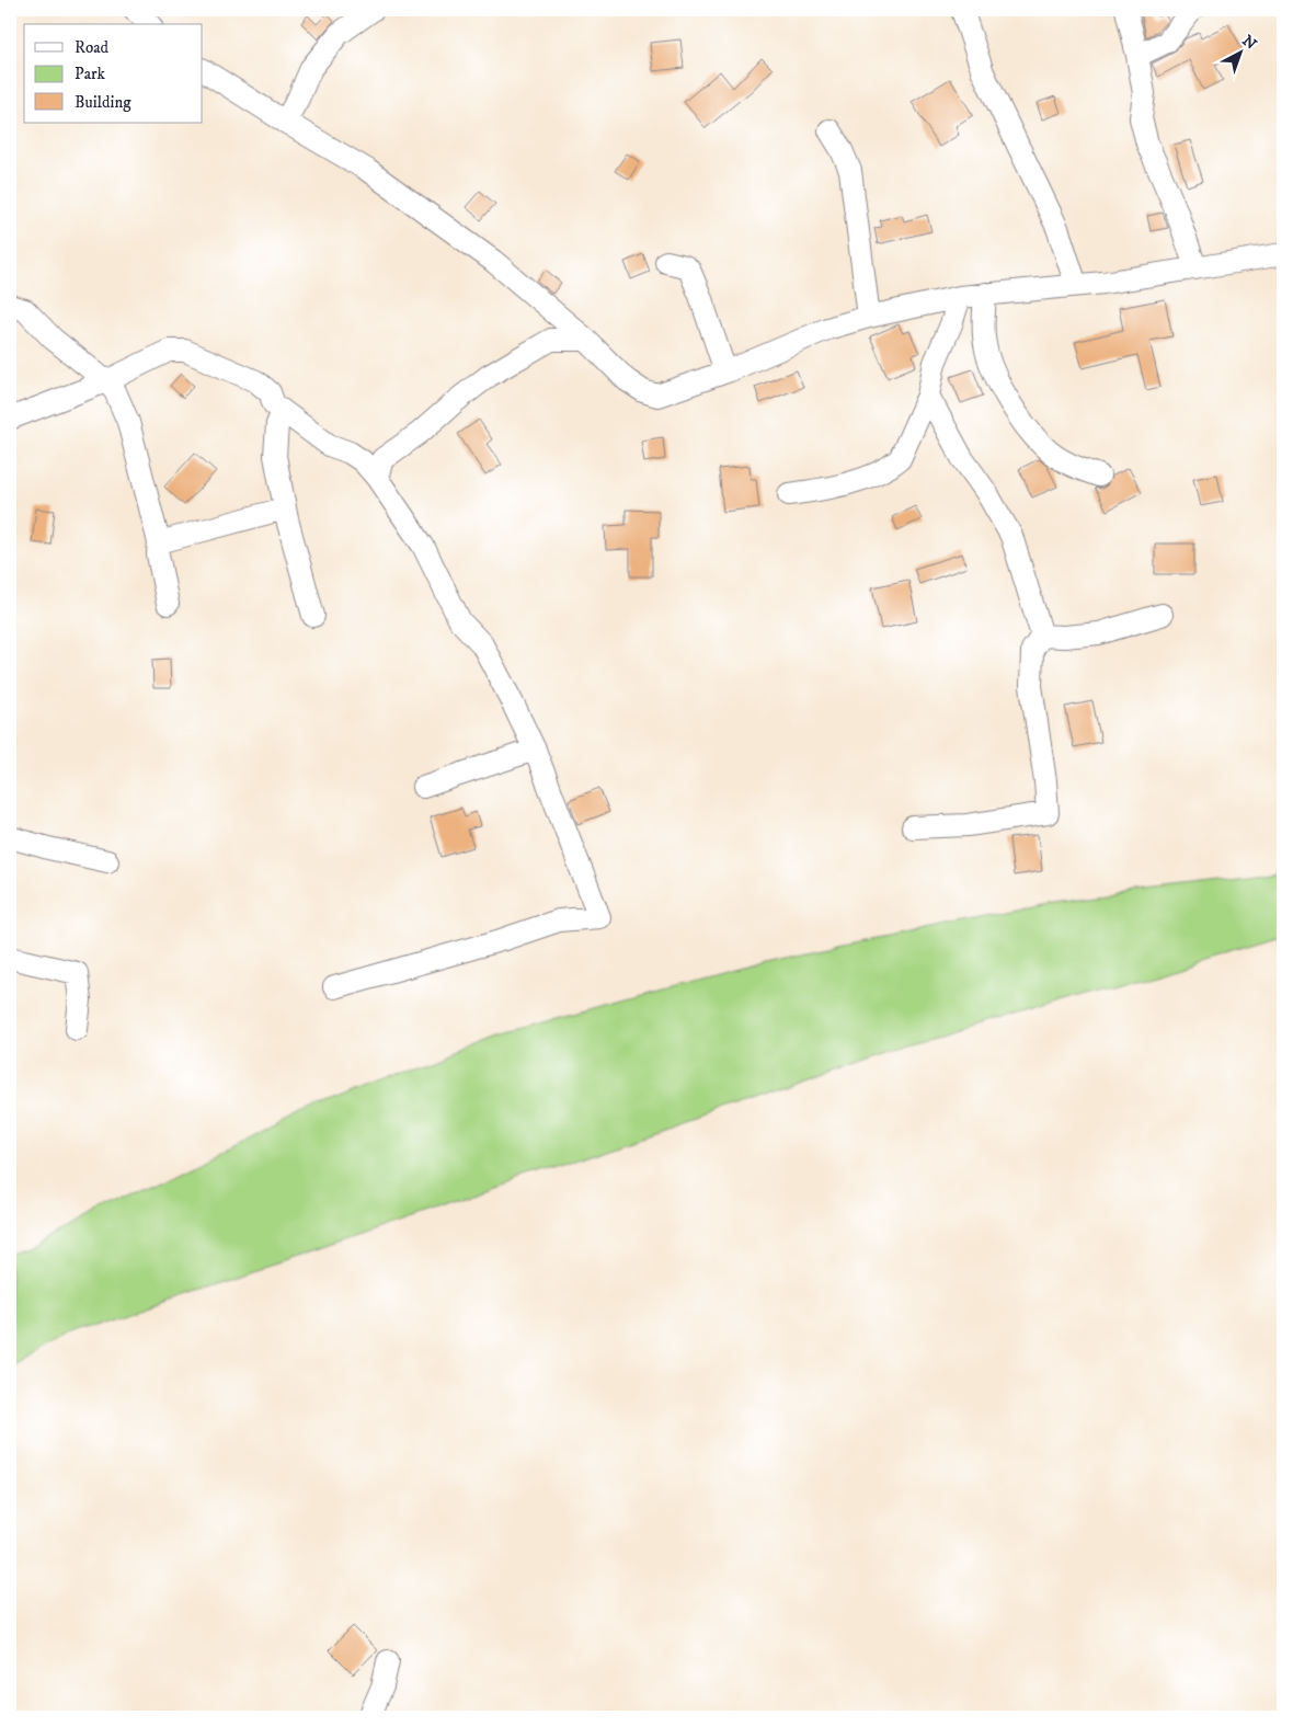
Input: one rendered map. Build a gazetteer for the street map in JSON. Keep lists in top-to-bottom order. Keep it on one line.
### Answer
{"legend":["Road","Park","Building"],"north":"top right"}
